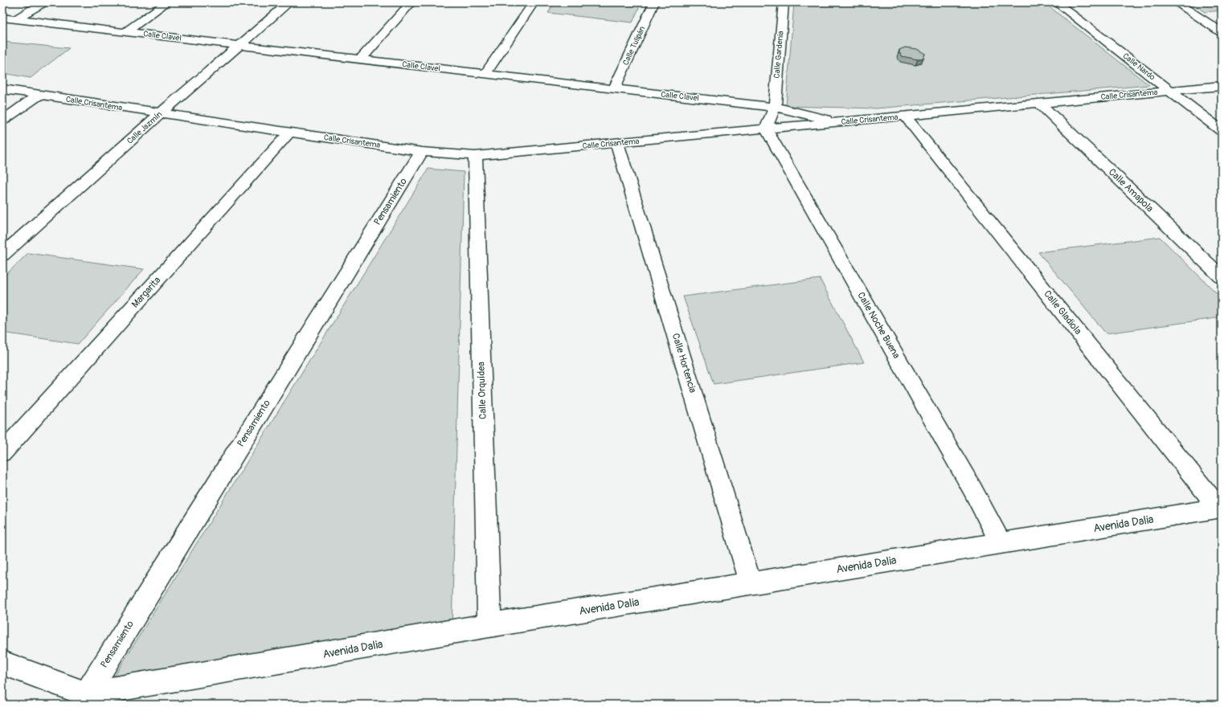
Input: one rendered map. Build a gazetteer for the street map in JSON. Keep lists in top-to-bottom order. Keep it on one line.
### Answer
{"streets":{"street":["Calle Clavel","Calle Tulipán","Calle Gardenia","Calle Nardo","Calle Crisantema","Calle Jazmín","Calle Amapola","Pensamiento","Margarita","Calle Gladiola","Calle Noche Buena","Calle Hortencia","Calle Orquídea","Avenida Dalia"]},"crossings":[["Calle Clavel","Calle Tulipán"],["Calle Clavel","Calle Gardenia"],["Calle Clavel","Calle Crisantema"],["Calle Clavel","Calle Jazmín"],["Calle Nardo","Calle Crisantema"],["Calle Crisantema","Calle Jazmín"],["Calle Crisantema","Calle Amapola"],["Calle Crisantema","Pensamiento"],["Calle Crisantema","Margarita"],["Calle Crisantema","Calle Gladiola"],["Calle Crisantema","Calle Noche Buena"],["Calle Crisantema","Calle Hortencia"],["Calle Crisantema","Calle Orquídea"],["Pensamiento","Avenida Dalia"],["Calle Gladiola","Avenida Dalia"],["Calle Noche Buena","Avenida Dalia"],["Calle Hortencia","Avenida Dalia"],["Calle Orquídea","Avenida Dalia"]]}
